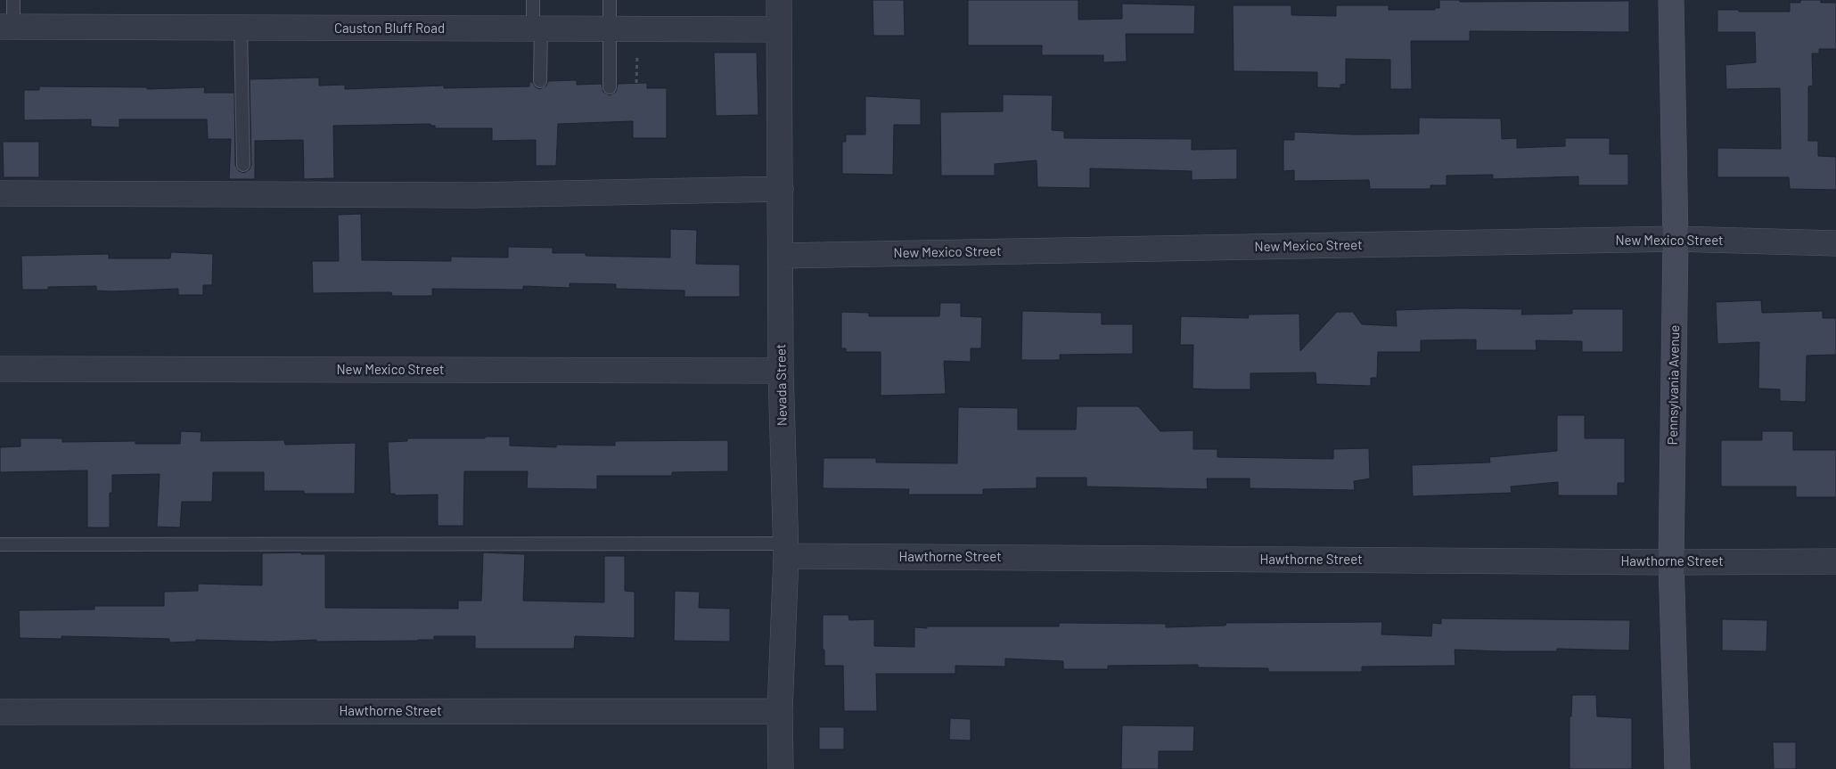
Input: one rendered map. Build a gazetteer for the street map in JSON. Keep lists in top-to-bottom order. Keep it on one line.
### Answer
{"streets":{"main road":["Pennsylvania Avenue"],"street":["Causton Bluff Road","New Mexico Street","Nevada Street","Hawthorne Street"]},"crossings":[["Causton Bluff Road","Nevada Street"],["New Mexico Street","Nevada Street"],["New Mexico Street","Pennsylvania Avenue"],["Nevada Street","Hawthorne Street"],["Pennsylvania Avenue","Hawthorne Street"]]}
